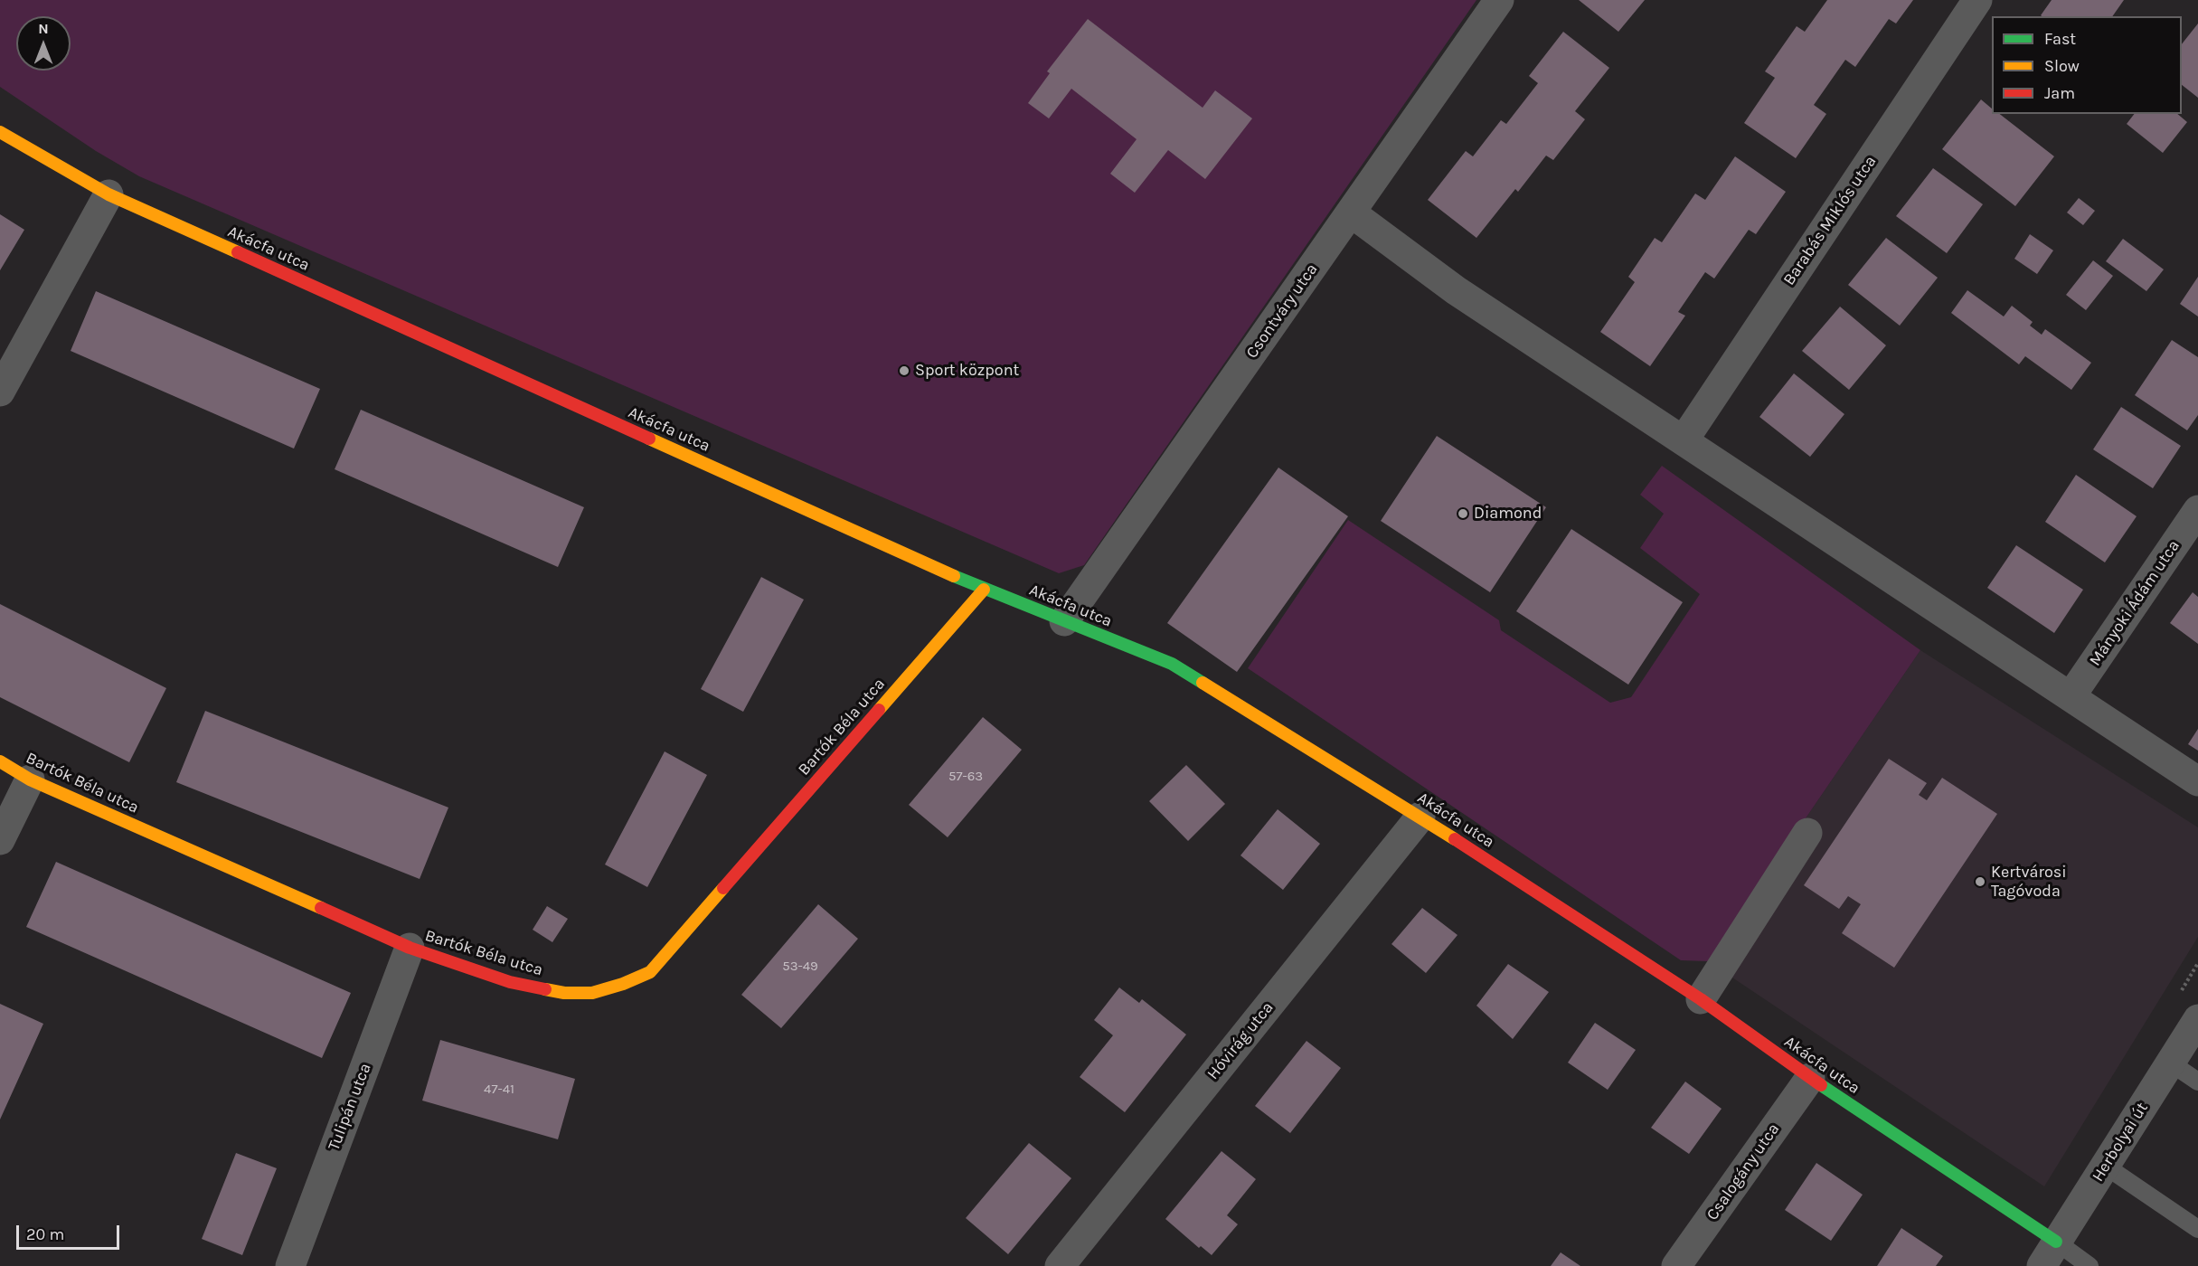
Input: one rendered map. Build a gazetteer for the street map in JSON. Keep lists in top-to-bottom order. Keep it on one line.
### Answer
{"streets":{"street":["Barabás Miklós utca","Akácfa utca","Csontváry utca","Mányoki Ádám utca","Bartók Béla utca","Hóvirág utca","Tulipán utca","Herbolyai út","Csalogány utca"]},"crossings":[["Akácfa utca","Csontváry utca"],["Akácfa utca","Bartók Béla utca"],["Akácfa utca","Hóvirág utca"],["Akácfa utca","Herbolyai út"],["Akácfa utca","Csalogány utca"],["Bartók Béla utca","Tulipán utca"]],"places":["Sport központ","Diamond","Kertvárosi Tagóvoda"],"house_numbers":["57-63","53-49","47-41"],"legend":["Fast","Slow","Jam"],"scale_bar":"20 m","north":"top"}
